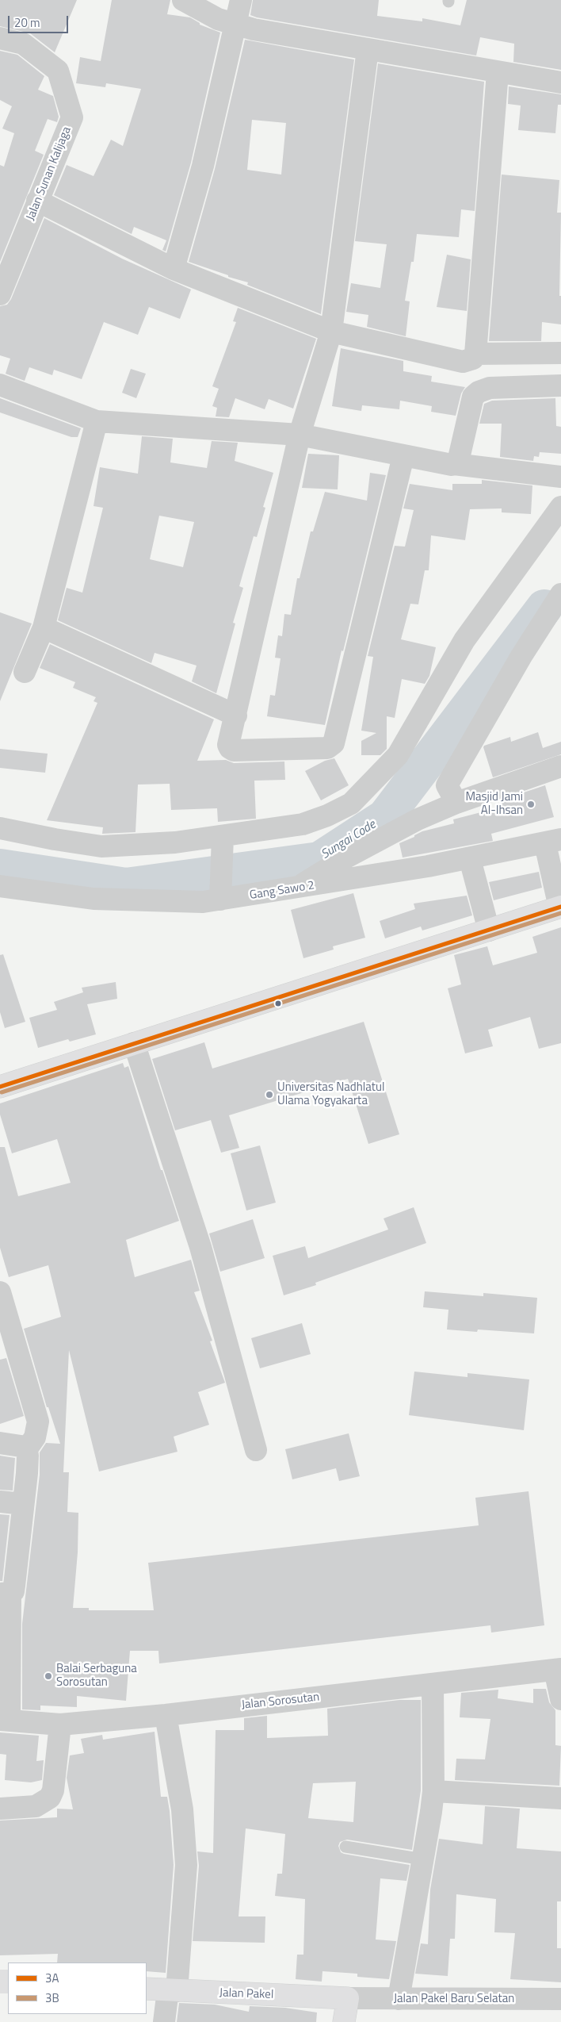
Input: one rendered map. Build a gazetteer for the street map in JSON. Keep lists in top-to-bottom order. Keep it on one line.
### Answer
{"streets":{"main road":["Jalan Pakel"],"street":["Jalan Sunan Kalijaga","Gang Sawo 2","Jalan Sorosutan","Jalan Pakel Baru Selatan"]},"crossings":[["Jalan Pakel","Jalan Pakel Baru Selatan"]],"water":["Sungai Code"],"places":["Masjid Jami Al-Ihsan","Universitas Nadhlatul Ulama Yogyakarta","Balai Serbaguna Sorosutan"],"lines":["transit line 3A","transit line 3B"],"legend":["3A","3B"],"scale_bar":"20 m"}
